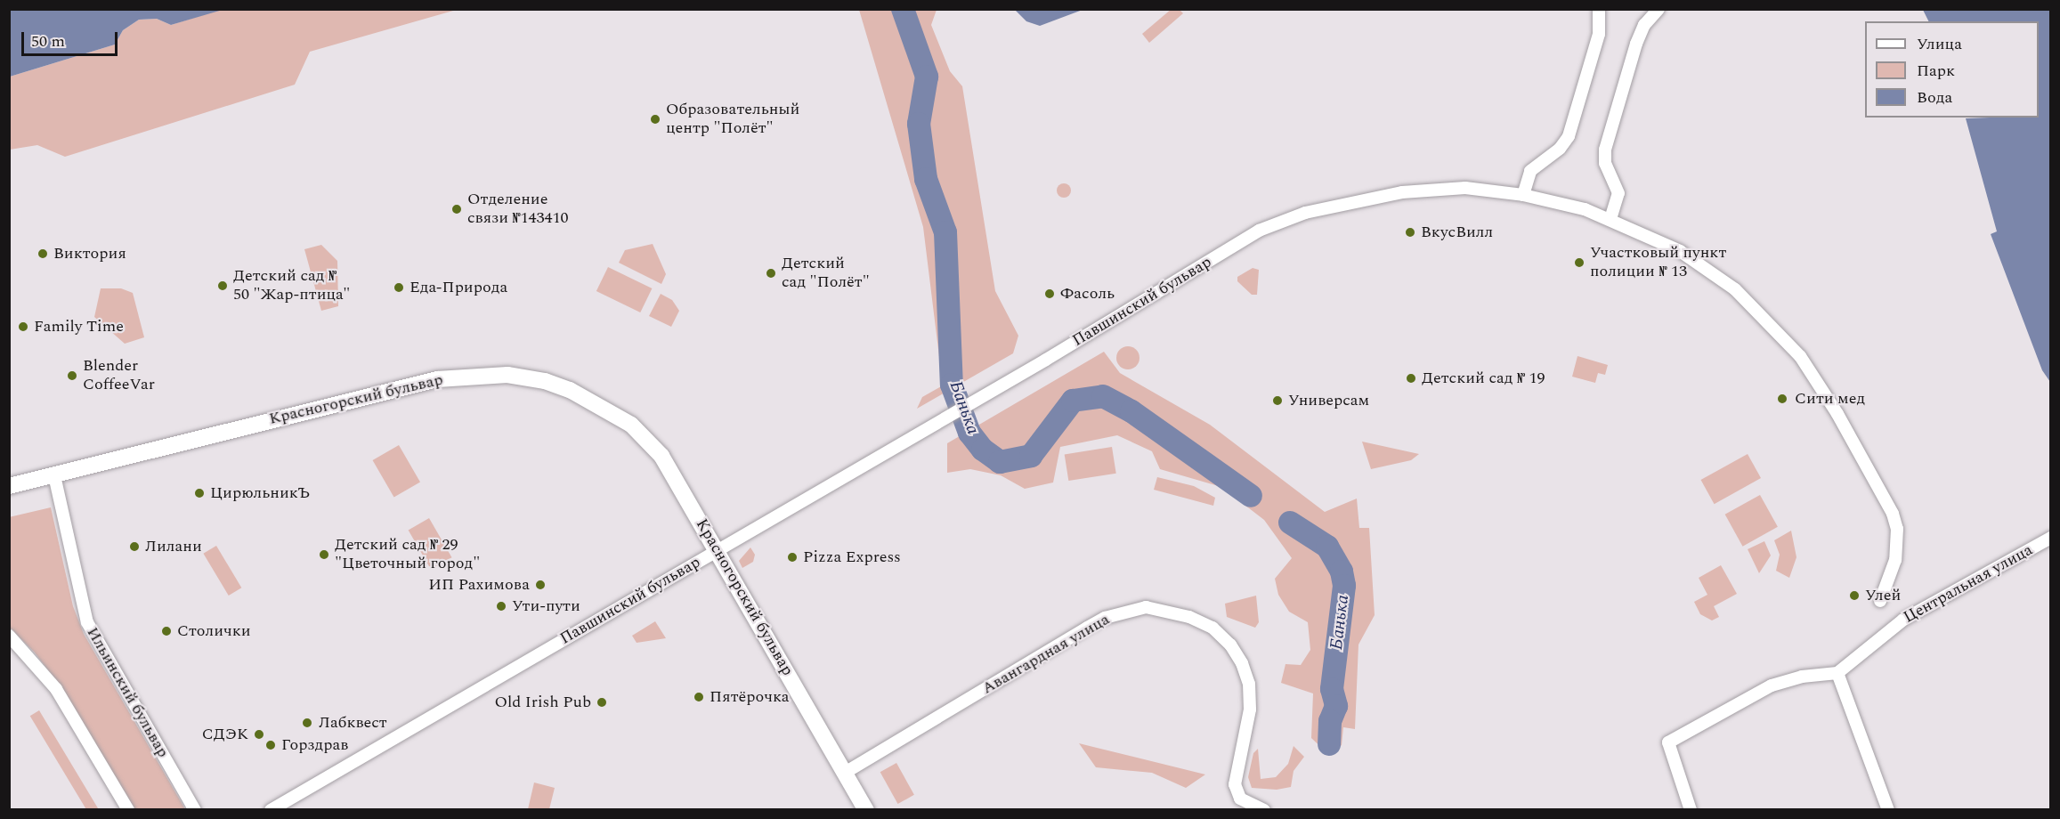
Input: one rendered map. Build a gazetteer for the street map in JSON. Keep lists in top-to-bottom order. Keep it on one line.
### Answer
{"streets":{"main road":["Красногорский бульвар"],"street":["Павшинский бульвар","Центральная улица","Авангардная улица","Ильинский бульвар"]},"crossings":[["Павшинский бульвар","Красногорский бульвар"],["Красногорский бульвар","Авангардная улица"],["Красногорский бульвар","Ильинский бульвар"]],"water":["Банька"],"places":["Образовательный центр \"Полёт\"","Отделение связи №143410","ВкусВилл","Виктория","Участковый пункт полиции № 13","Детский сад \"Полёт\"","Детский сад № 50 \"Жар-птица\"","Еда-Природа","Фасоль","Family Time","Blender CoffeeVar","Детский сад № 19","Сити мед","Универсам","ЦирюльникЪ","Лилани","Детский сад № 29 \"Цветочный город\"","Pizza Express","ИП Рахимова","Улей","Ути-пути","Столички","Пятёрочка","Old Irish Pub","Лабквест","СДЭК","Горздрав"],"legend":["Улица","Парк","Вода"],"scale_bar":"50 m"}
